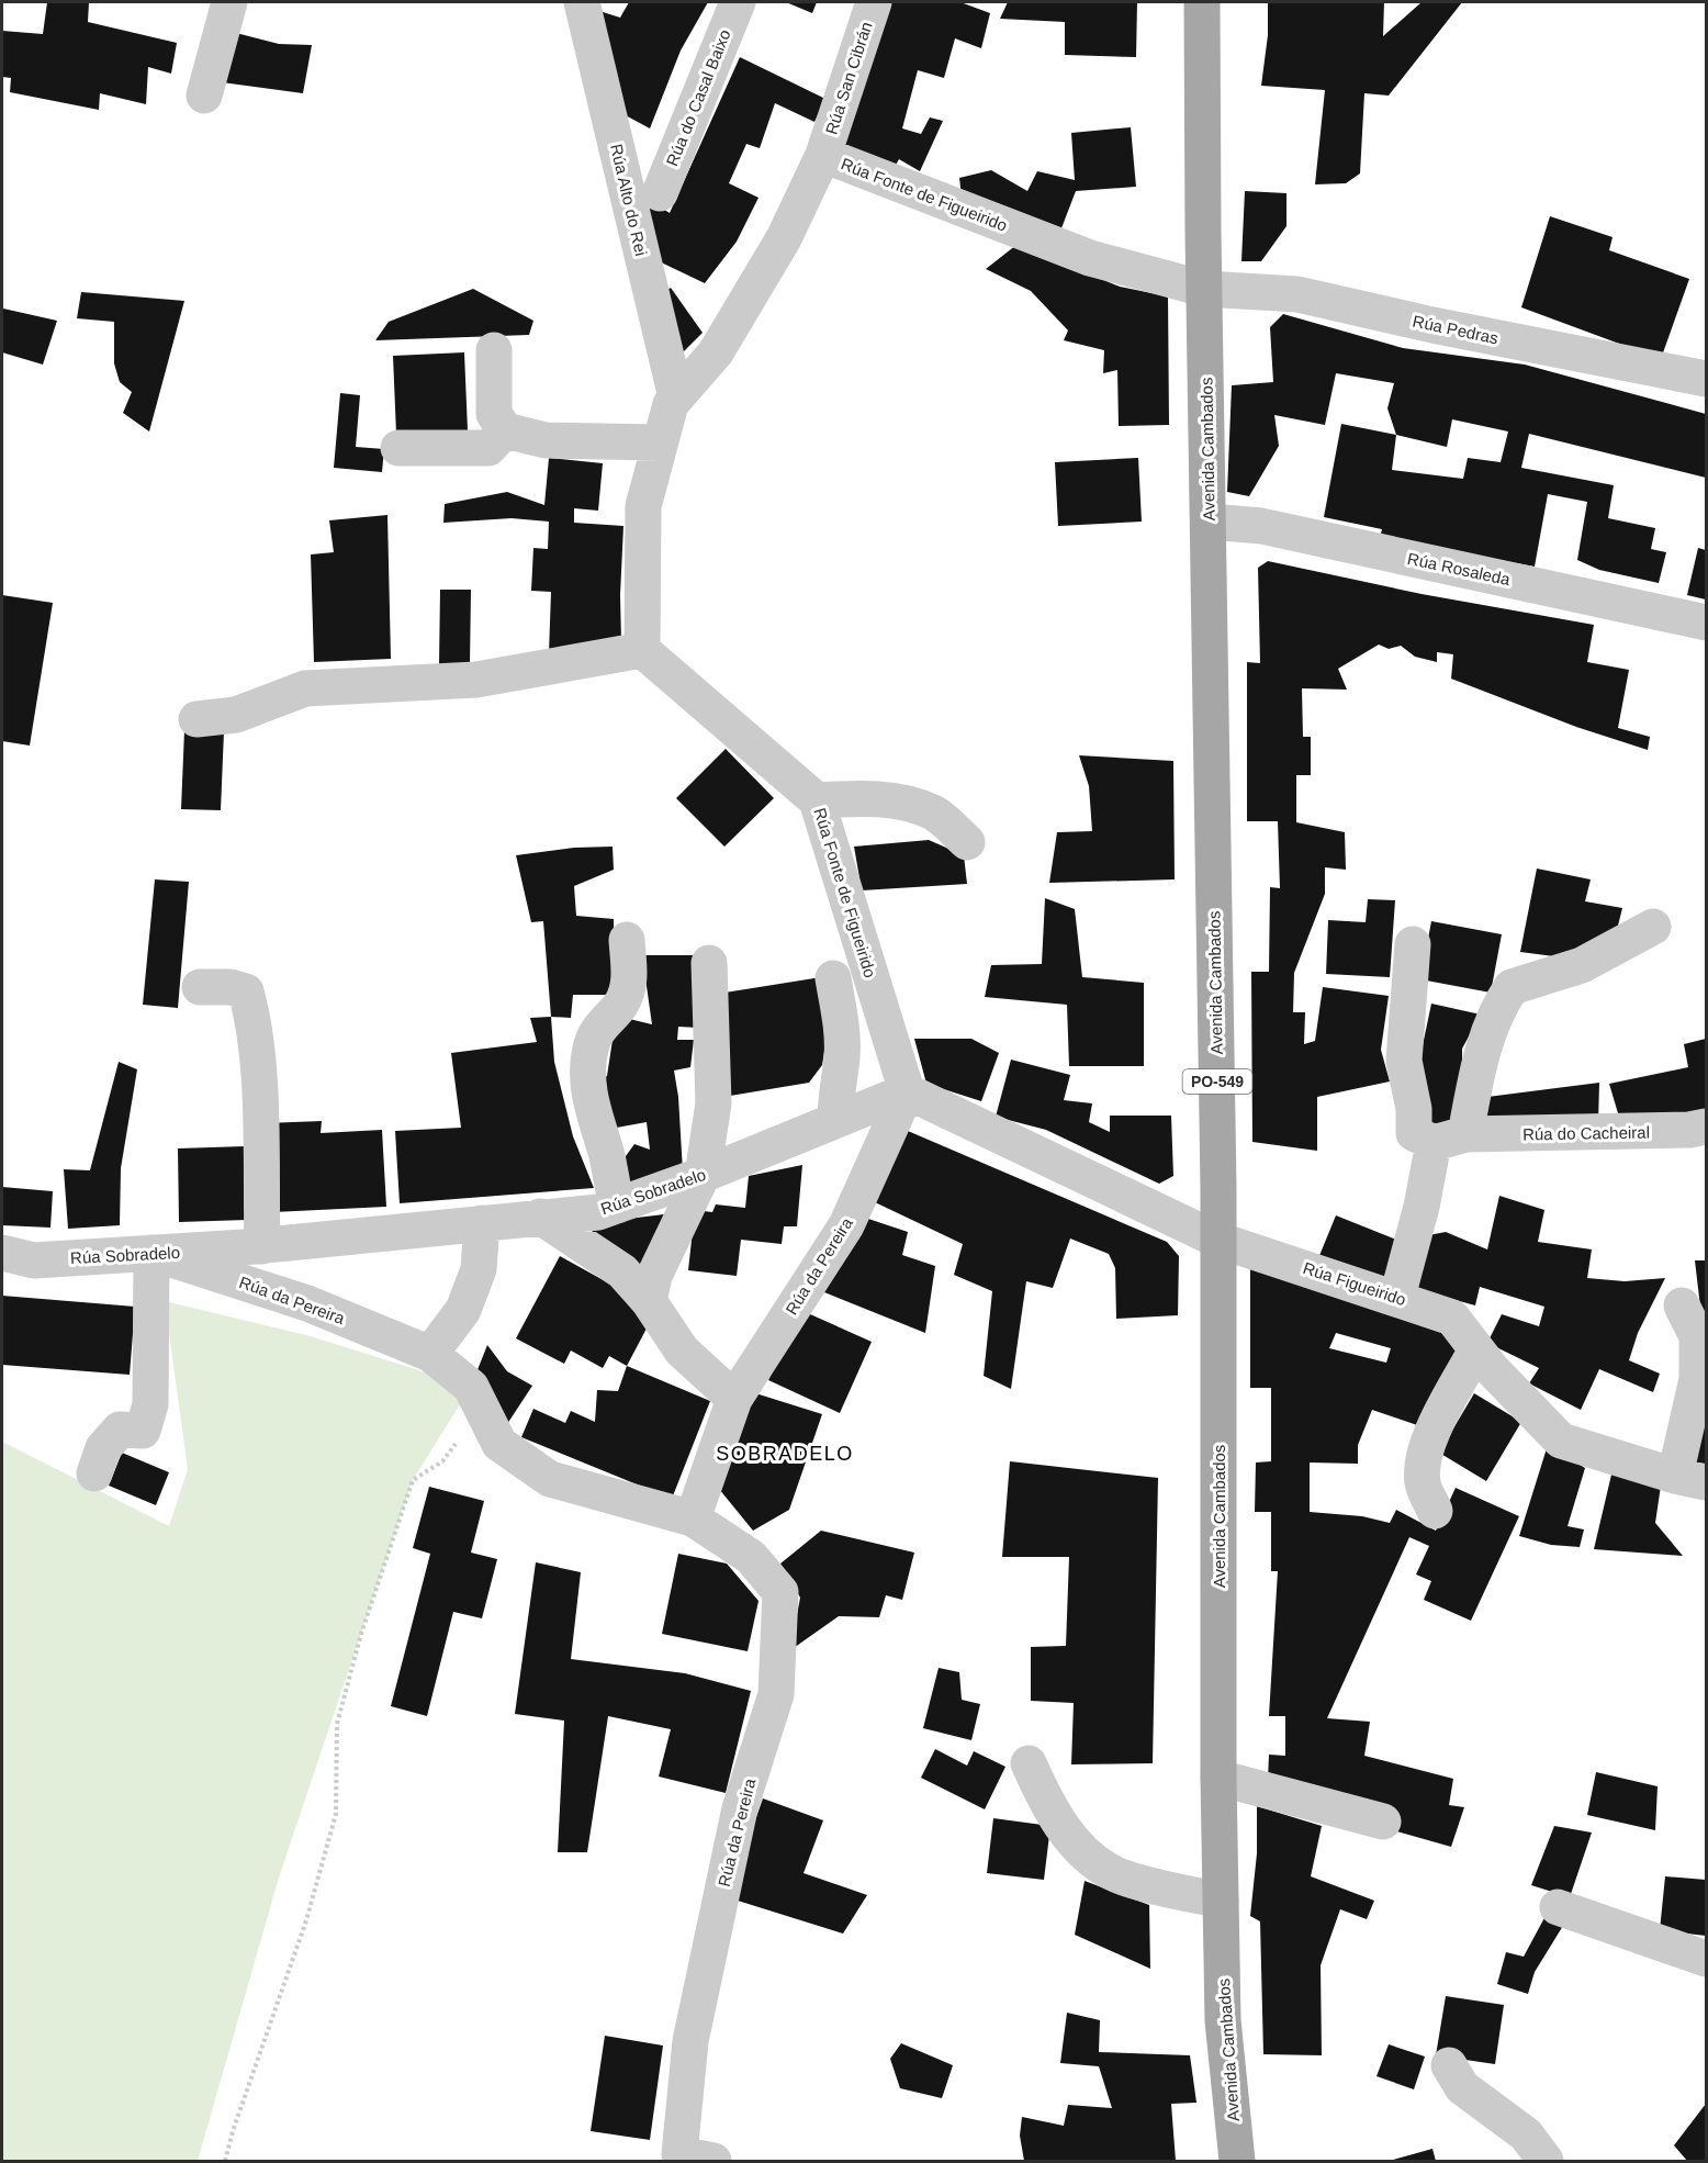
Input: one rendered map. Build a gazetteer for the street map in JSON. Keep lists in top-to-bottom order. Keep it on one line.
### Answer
{"streets":{"main road":["Avenida Cambados","PO-549"],"street":["Rúa San Cibrán","Rúa do Casal Baixo","Rúa Fonte de Figueirido","Rúa Alto do Rei","Rúa Pedras","Rúa Rosaleda","Rúa do Cacheiral","Rúa Sobradelo","Rúa da Pereira","Rúa Figueirido"]},"crossings":[["Rúa San Cibrán","Rúa Fonte de Figueirido"],["Rúa Fonte de Figueirido","Rúa Alto do Rei"],["Rúa Fonte de Figueirido","Rúa Pedras"],["Rúa Fonte de Figueirido","Avenida Cambados"],["Rúa Fonte de Figueirido","Rúa Sobradelo"],["Rúa Fonte de Figueirido","Rúa da Pereira"],["Rúa Pedras","Avenida Cambados"],["Avenida Cambados","Rúa Rosaleda"],["Avenida Cambados","Rúa Figueirido"],["Rúa Sobradelo","Rúa da Pereira"]],"districts":["SOBRADELO"]}
